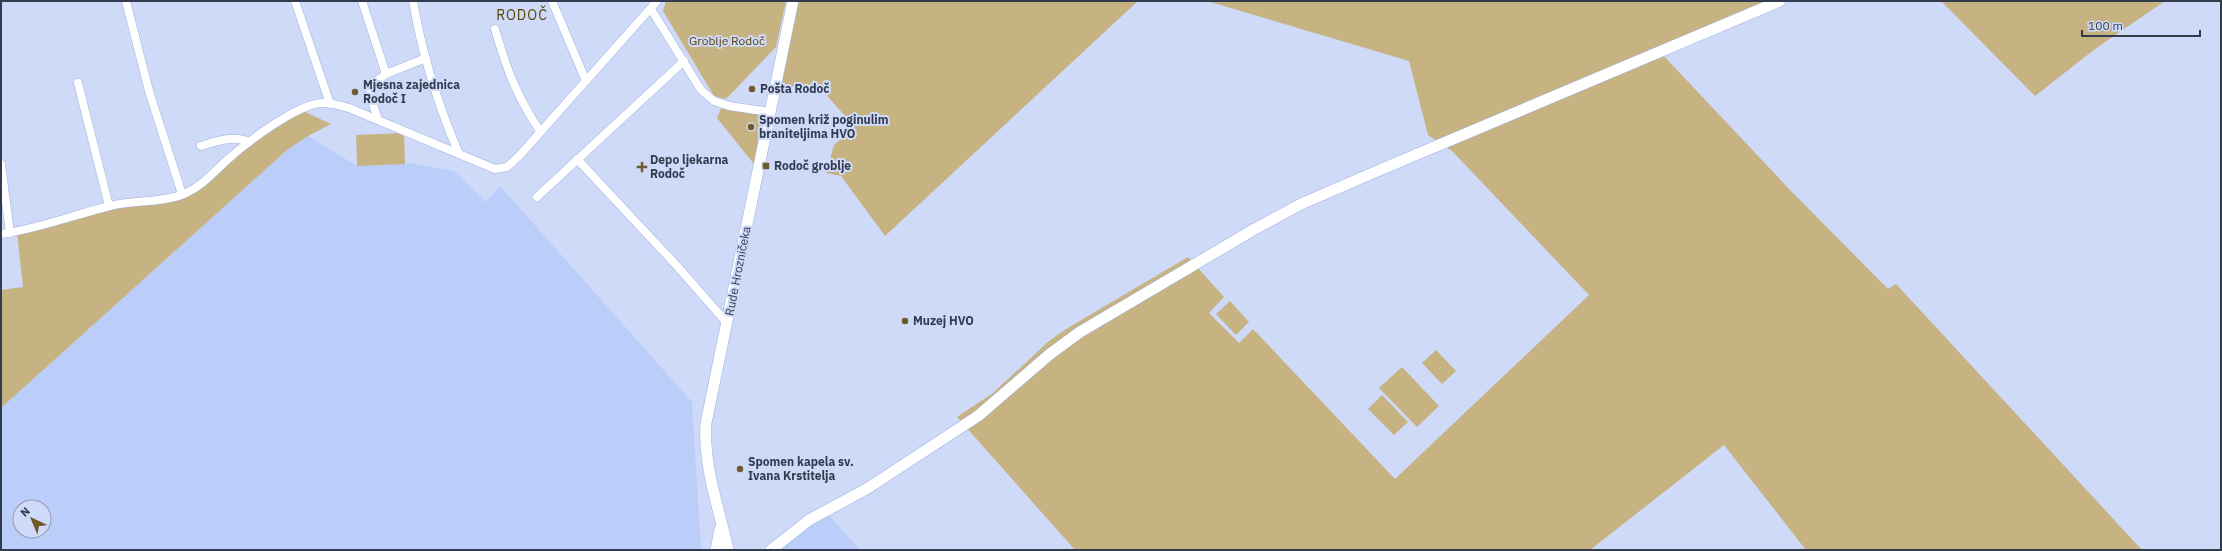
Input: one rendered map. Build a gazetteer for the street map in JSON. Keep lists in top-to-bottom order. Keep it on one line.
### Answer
{"streets":{"street":["Rude Hrozničeka"]},"districts":["RODOČ"],"parks":["Groblje Rodoč"],"places":{"other":["Pošta Rodoč","Mjesna zajednica Rodoč I","Spomen križ poginulim braniteljima HVO","Muzej HVO","Spomen kapela sv. Ivana Krstitelja"],"transit":["Rodoč groblje"],"health":["Depo ljekarna Rodoč"]},"scale_bar":"100 m","north":"top left"}
